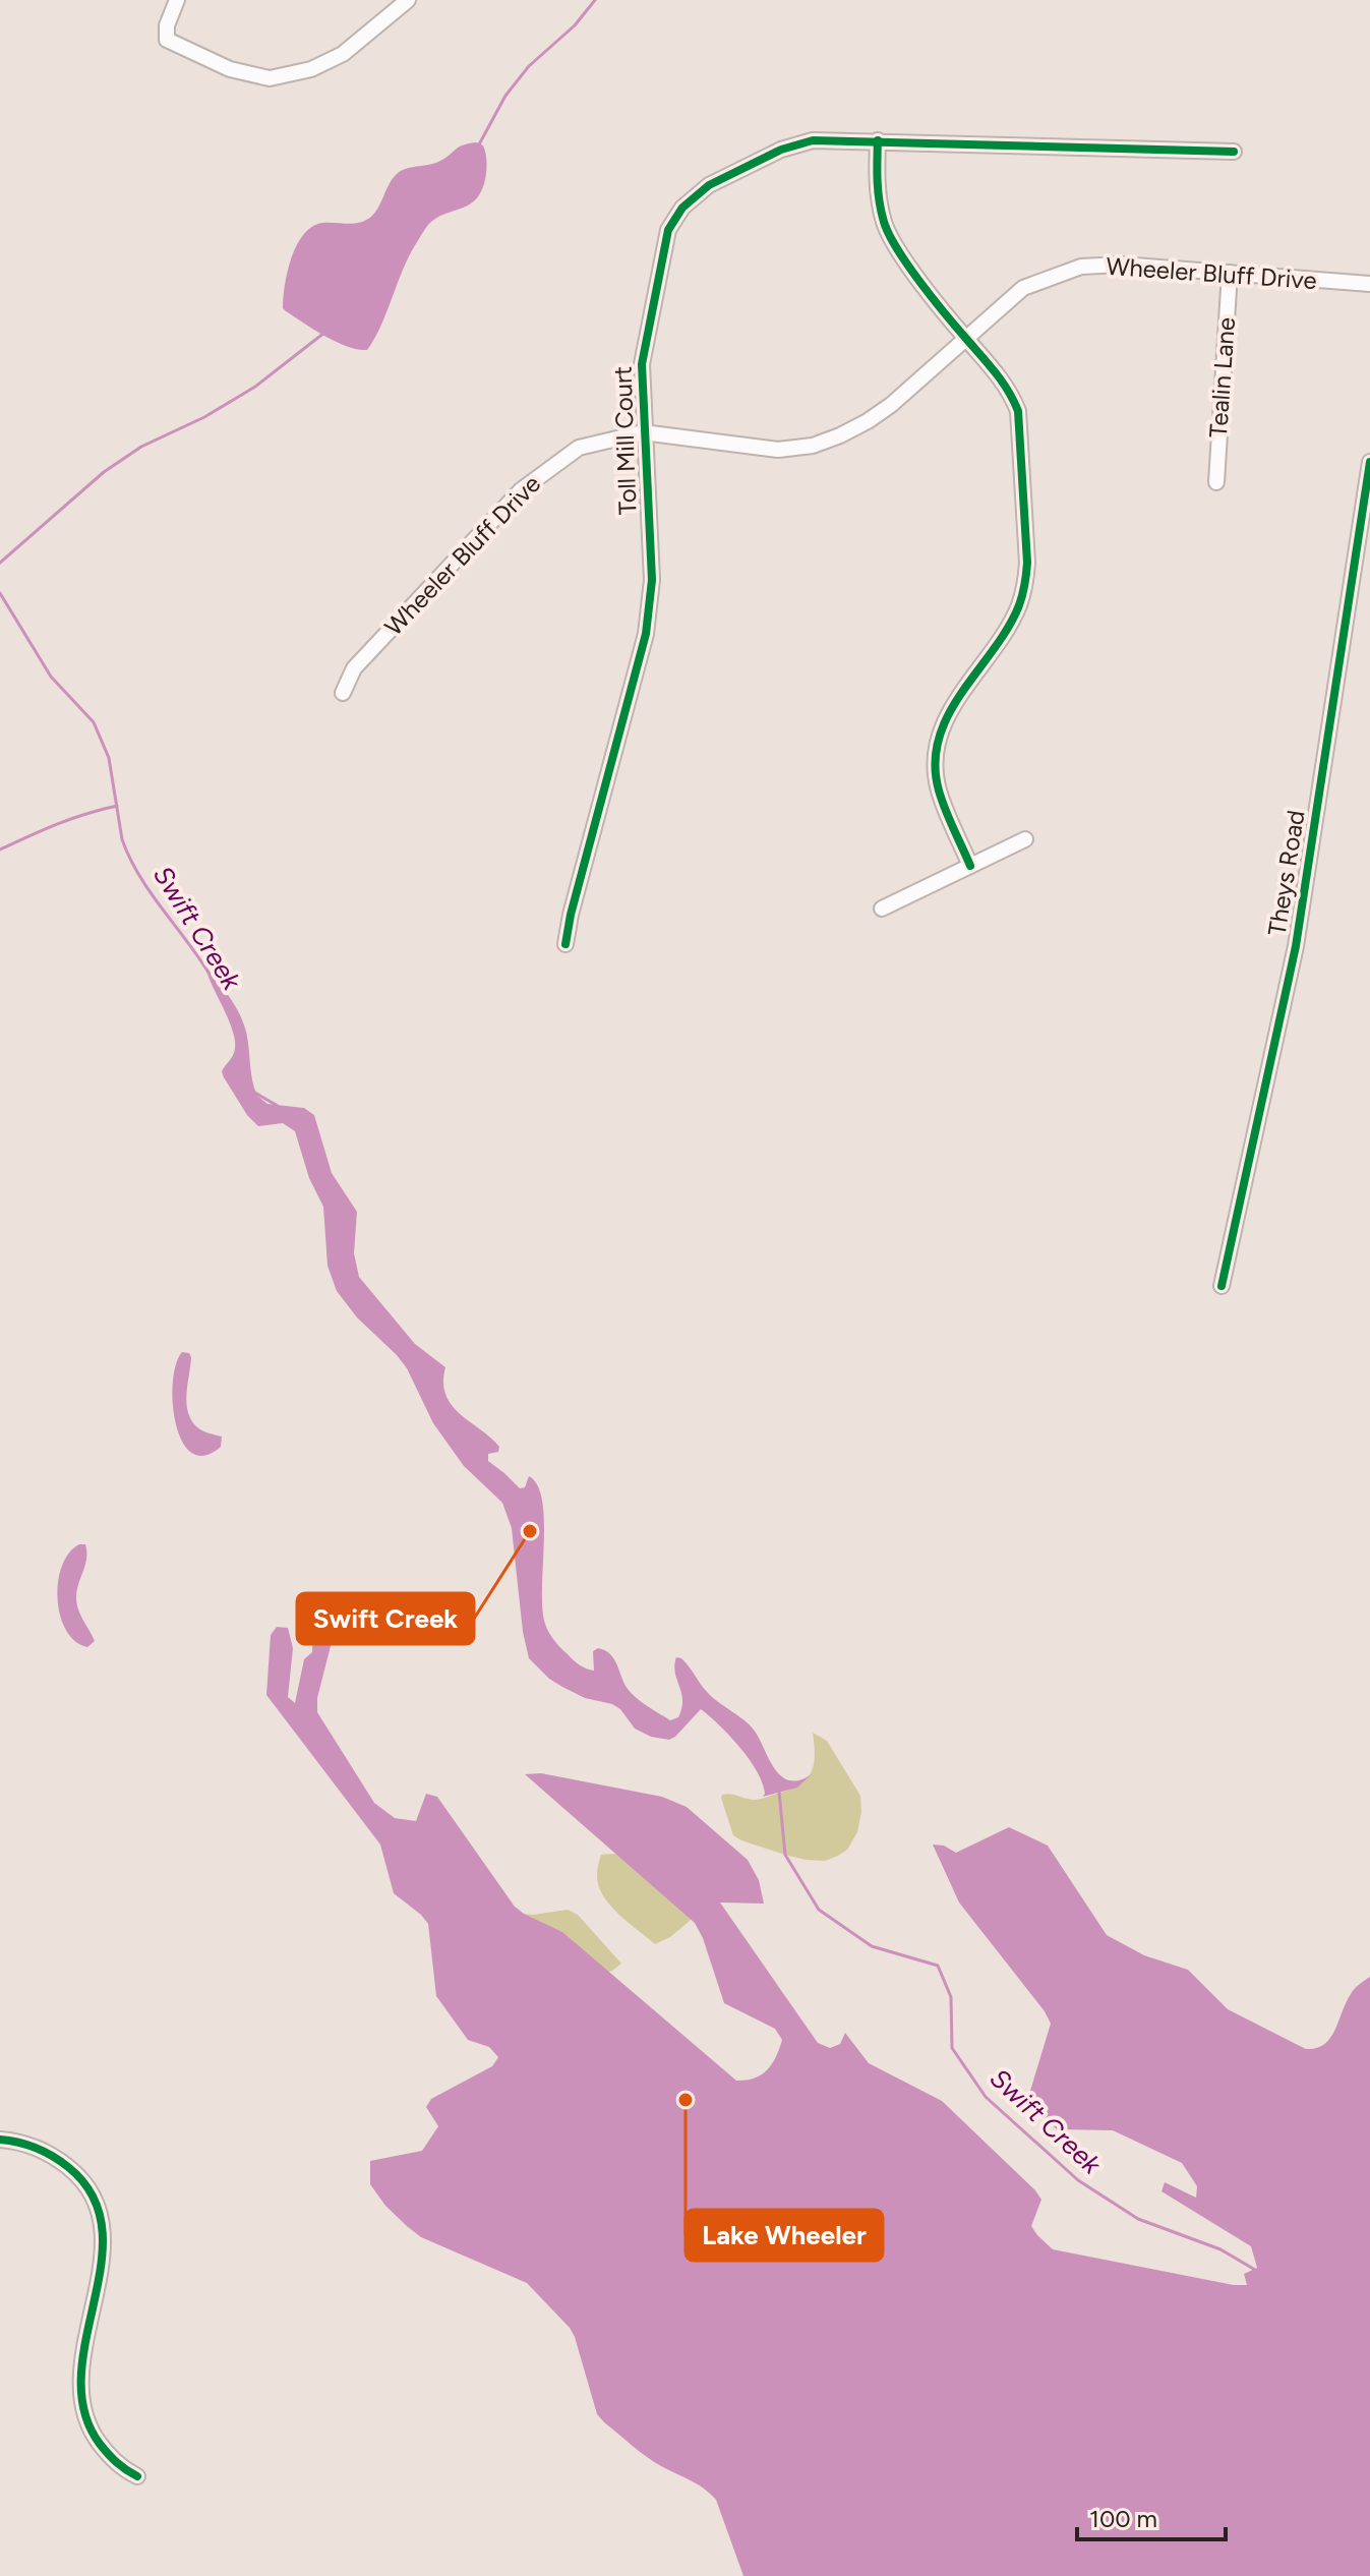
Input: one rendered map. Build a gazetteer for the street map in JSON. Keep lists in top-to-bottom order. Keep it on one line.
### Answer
{"streets":{"street":["Wheeler Bluff Drive","Tealin Lane","Toll Mill Court","Theys Road"]},"crossings":[["Wheeler Bluff Drive","Tealin Lane"],["Wheeler Bluff Drive","Toll Mill Court"]],"water":["Swift Creek"],"places":["Swift Creek","Lake Wheeler"],"scale_bar":"100 m"}
